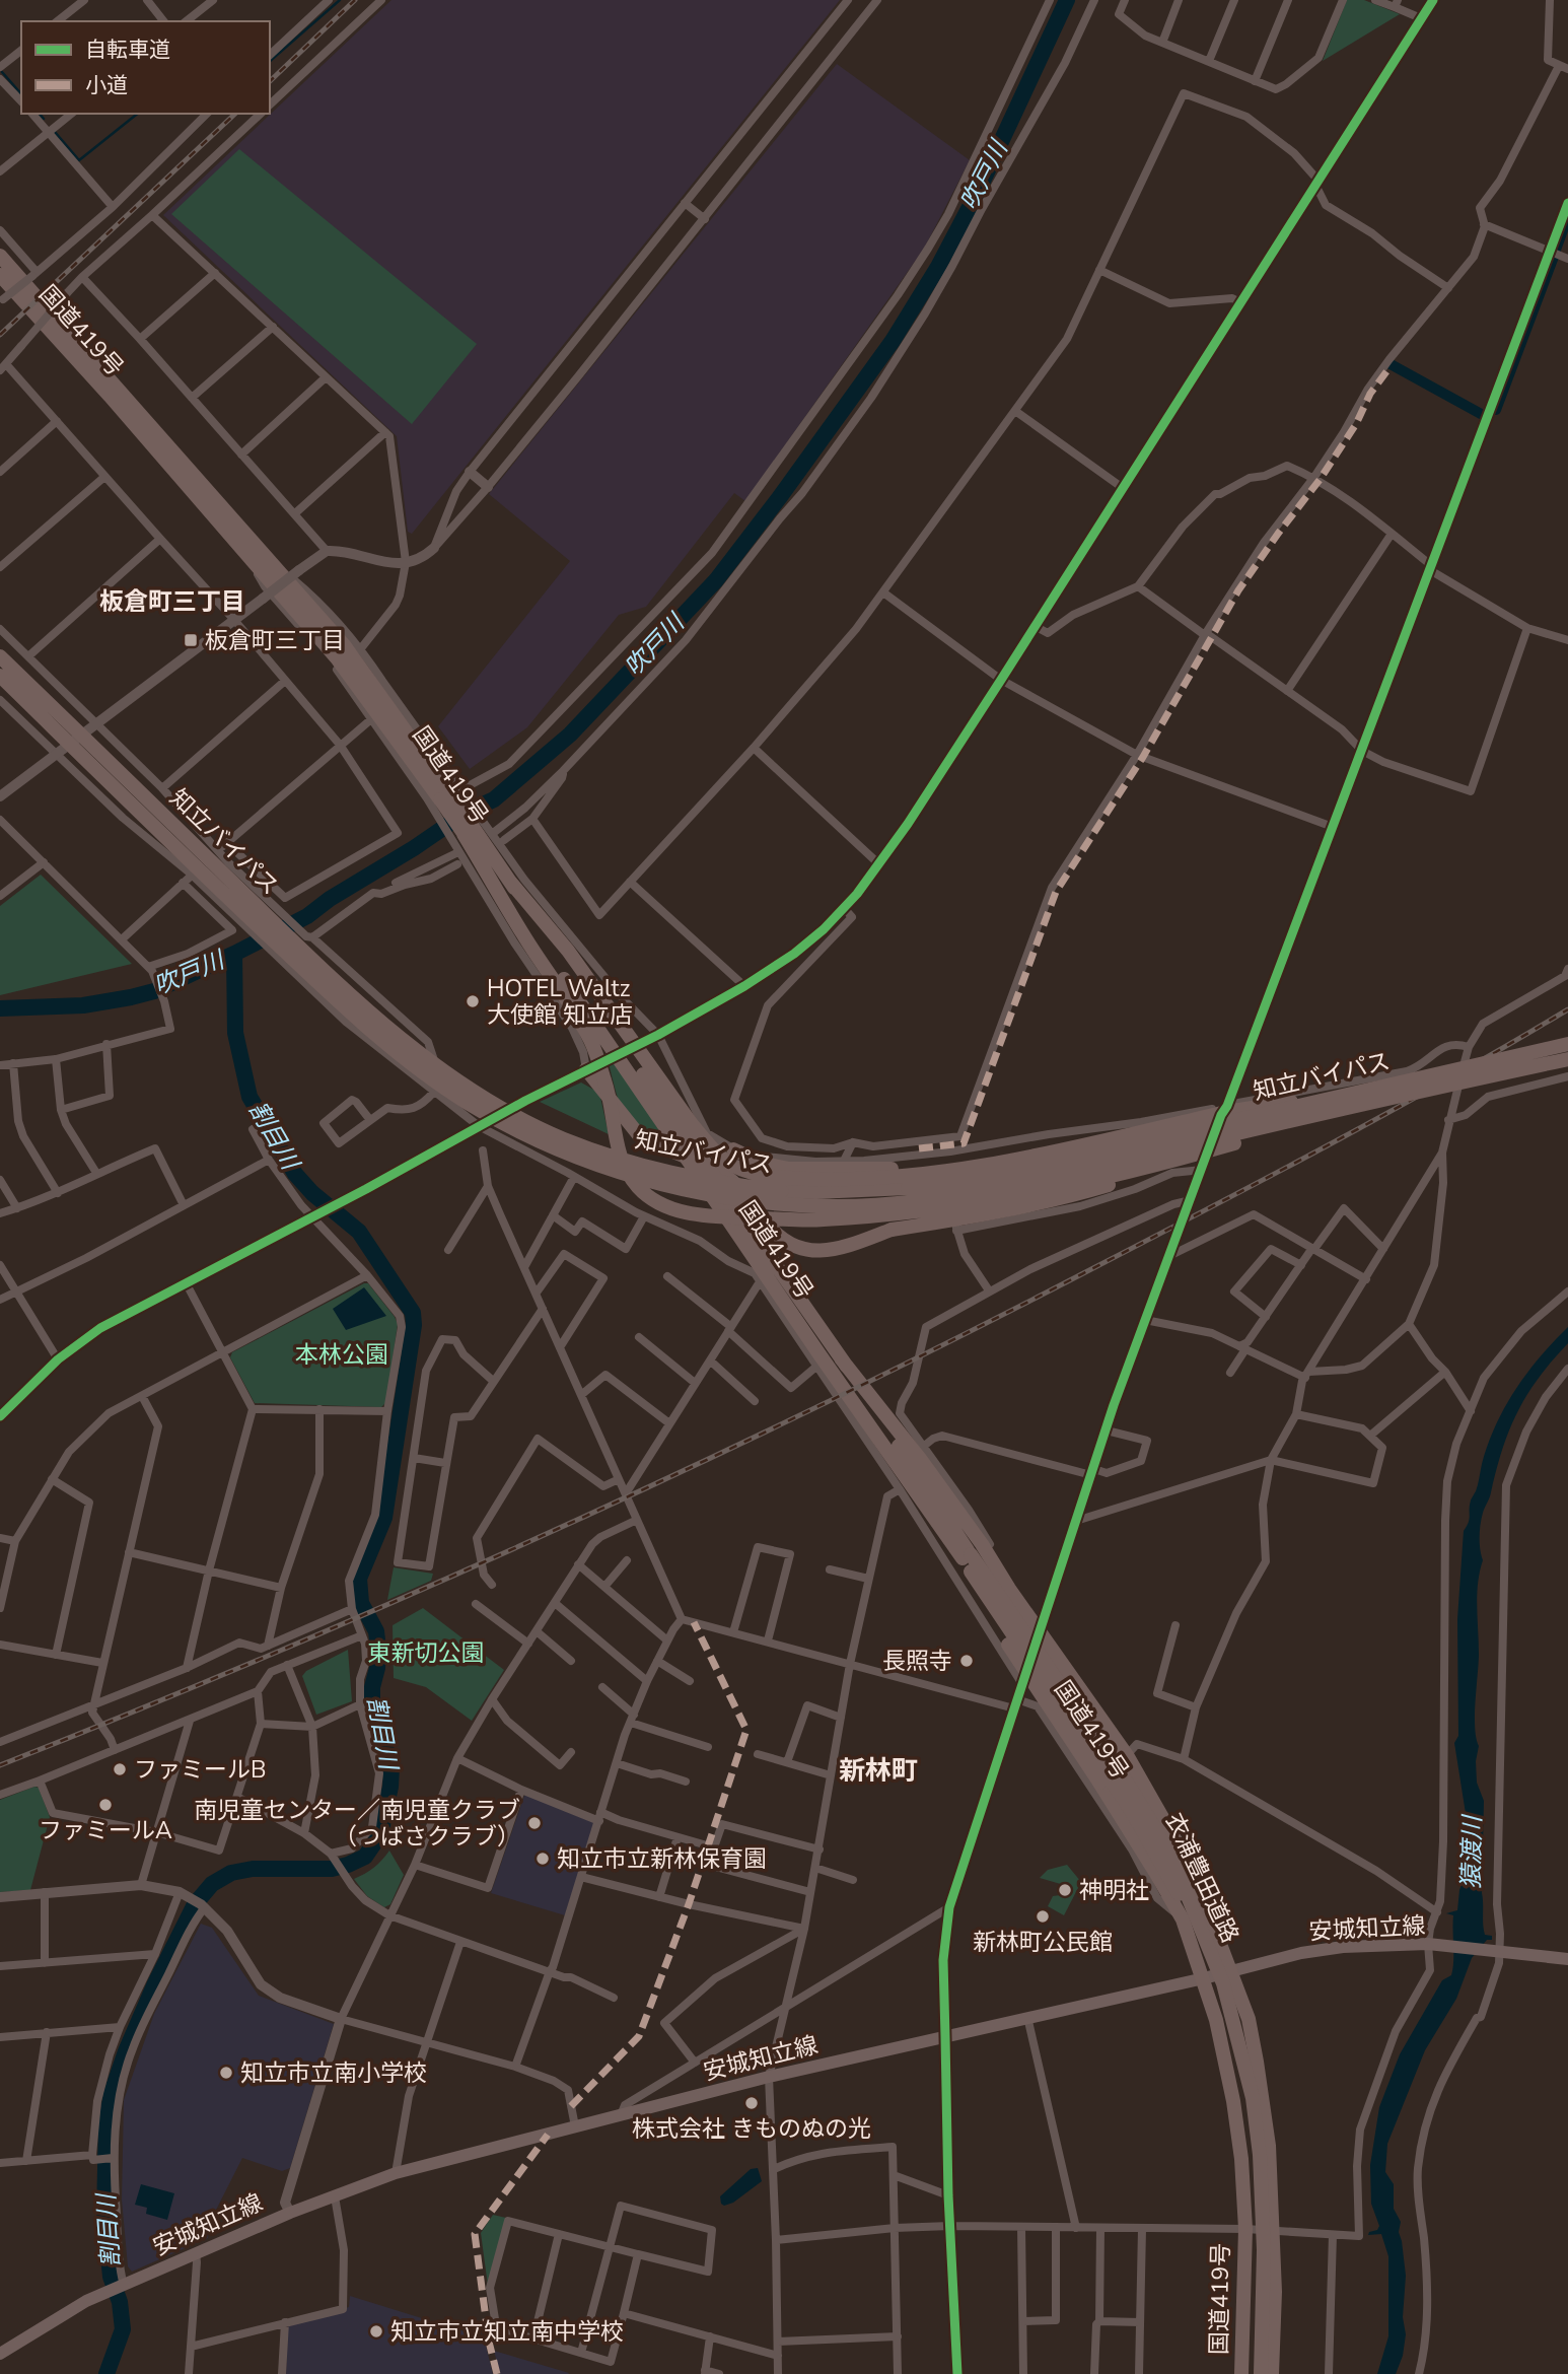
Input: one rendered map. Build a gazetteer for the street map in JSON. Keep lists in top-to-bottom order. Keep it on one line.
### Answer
{"streets":{"highway":["国道419号","知立バイパス","衣浦豊田道路"],"main road":["安城知立線"]},"crossings":[["国道419号","衣浦豊田道路"],["国道419号","安城知立線"]],"districts":["板倉町三丁目","新林町"],"water":["吹戸川","割目川","猿渡川"],"parks":["本林公園","東新切公園"],"places":{"transit":["板倉町三丁目"],"other":["HOTEL Waltz 大使館 知立店","長照寺","ファミールB","ファミールA","南児童センター／南児童クラブ （つばさクラブ）","知立市立新林保育園","神明社","新林町公民館","知立市立南小学校","株式会社 きものぬの光","知立市立知立南中学校"]},"legend":["自転車道","小道"]}
